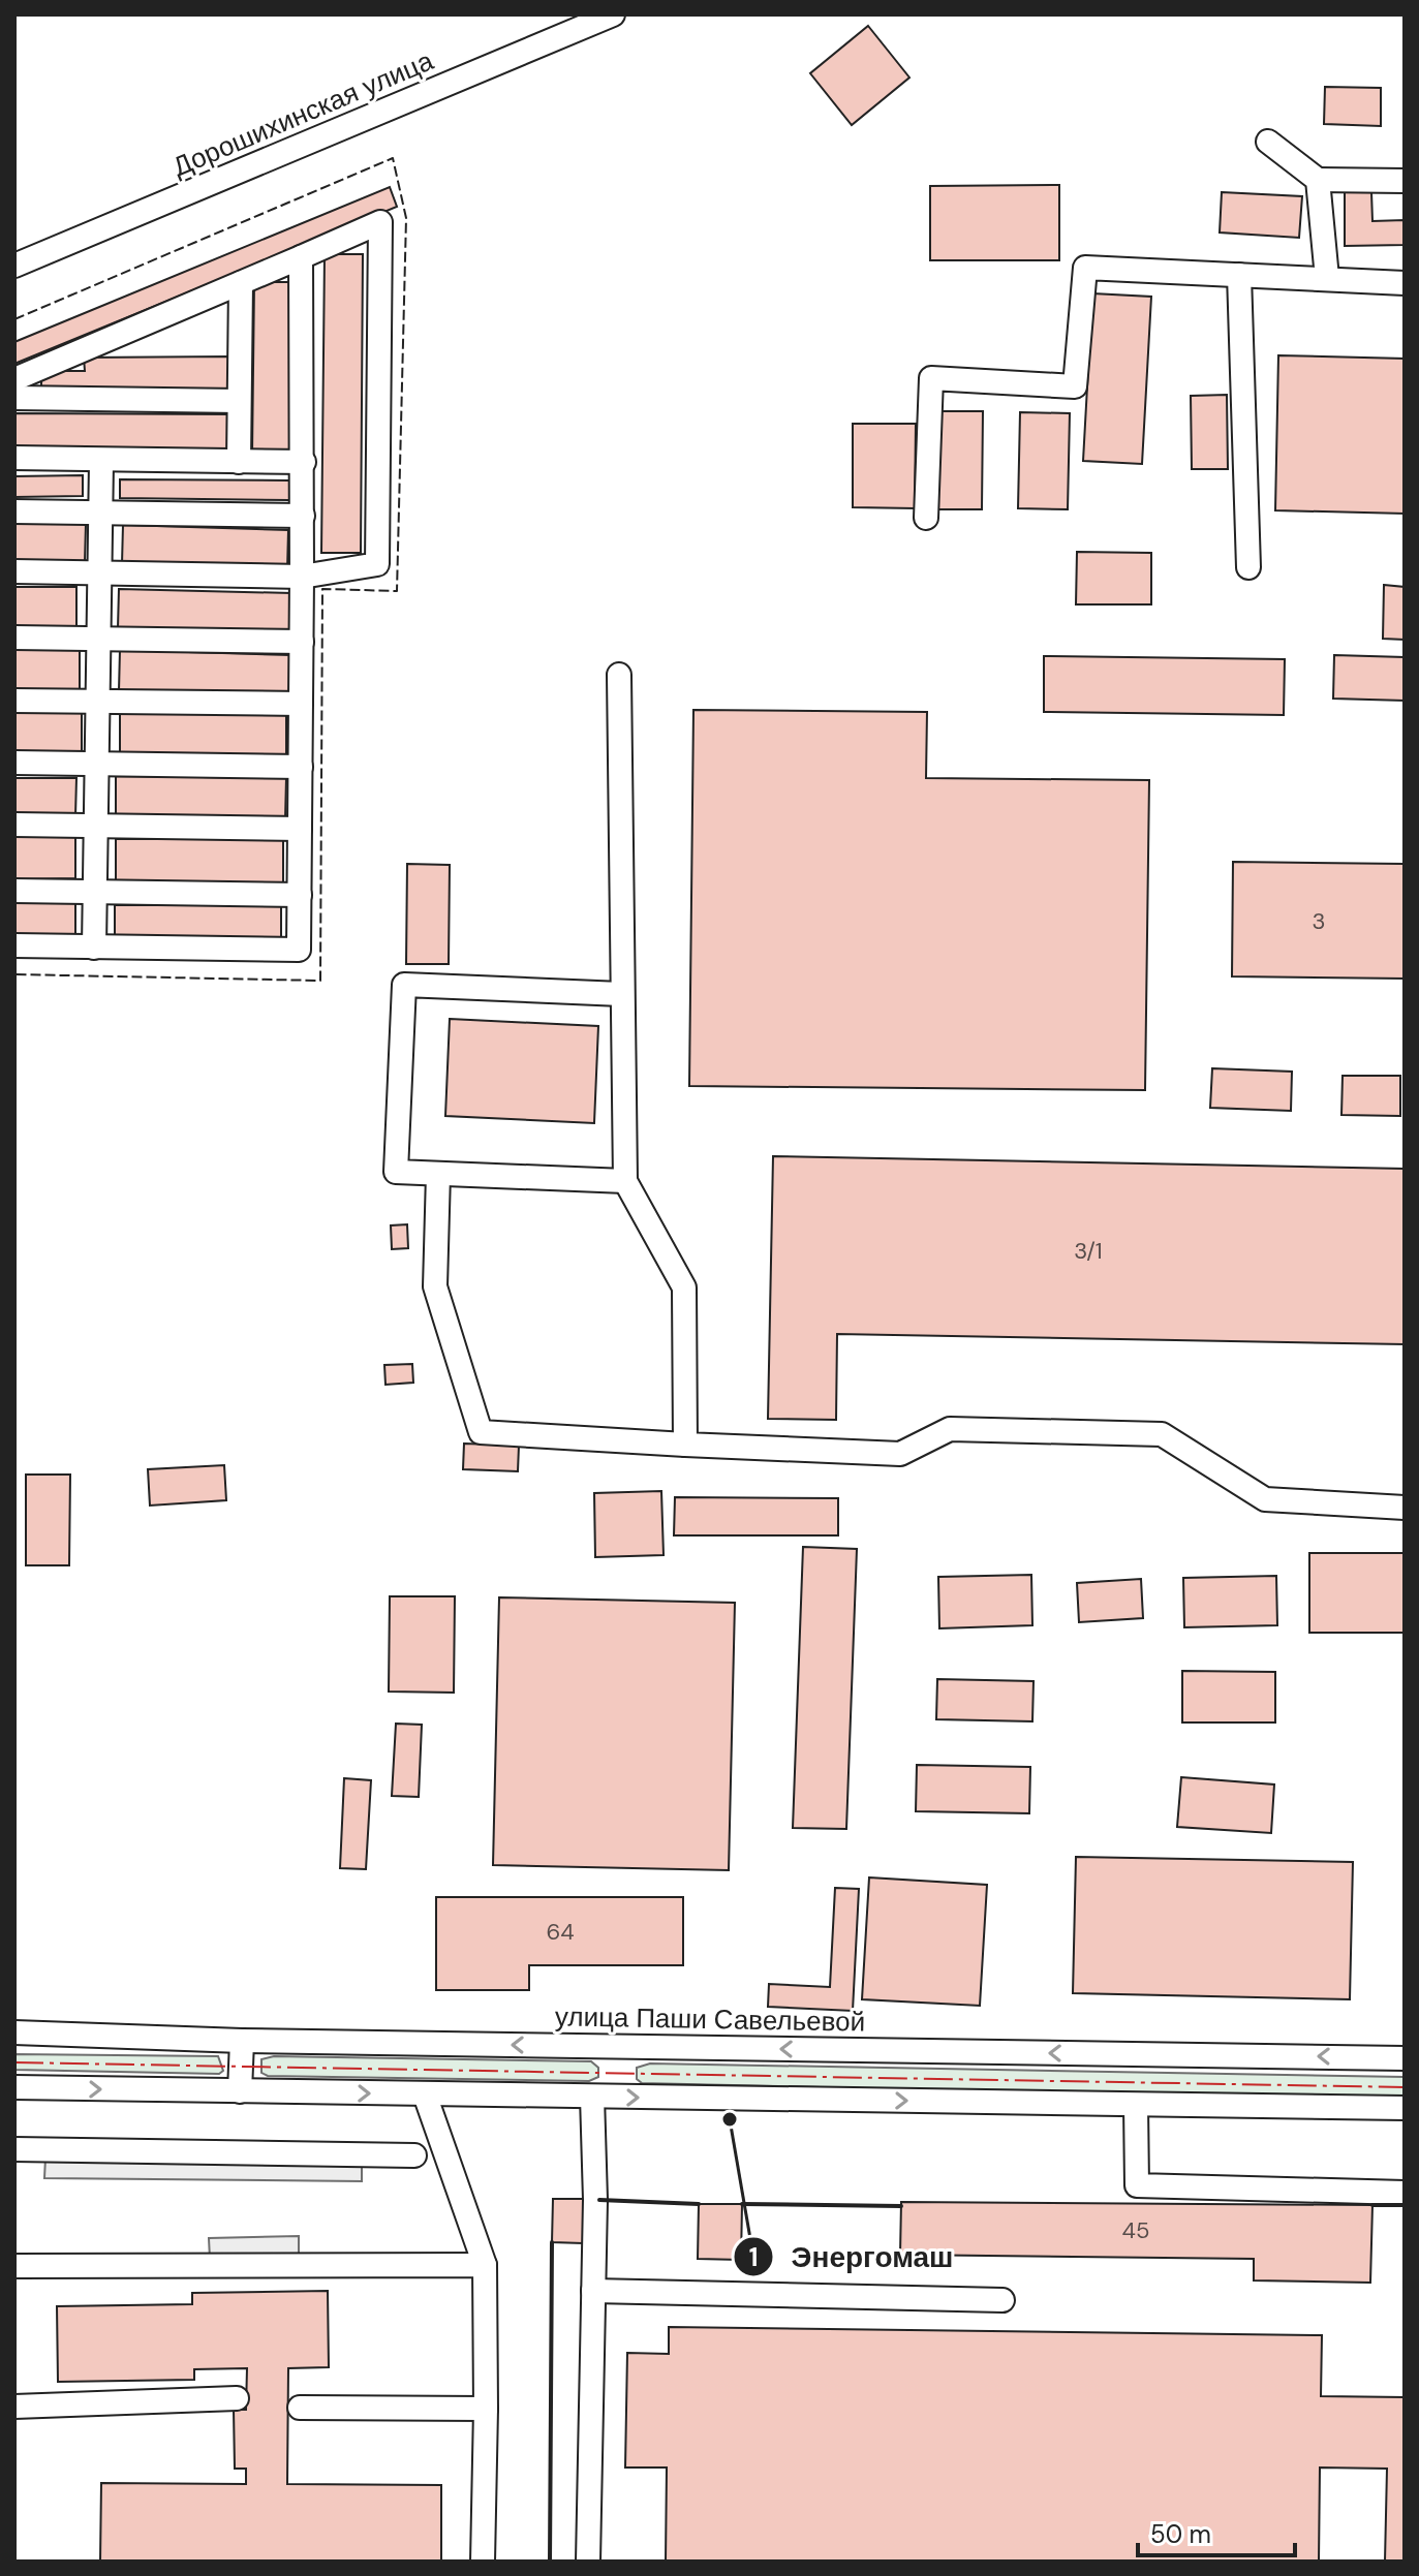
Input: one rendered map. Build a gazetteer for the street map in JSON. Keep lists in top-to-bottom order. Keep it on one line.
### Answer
{"streets":{"street":["Дорошихинская улица","улица Паши Савельевой"]},"places":["Энергомаш"],"house_numbers":["3","3/1","64","45"],"scale_bar":"50 m"}
